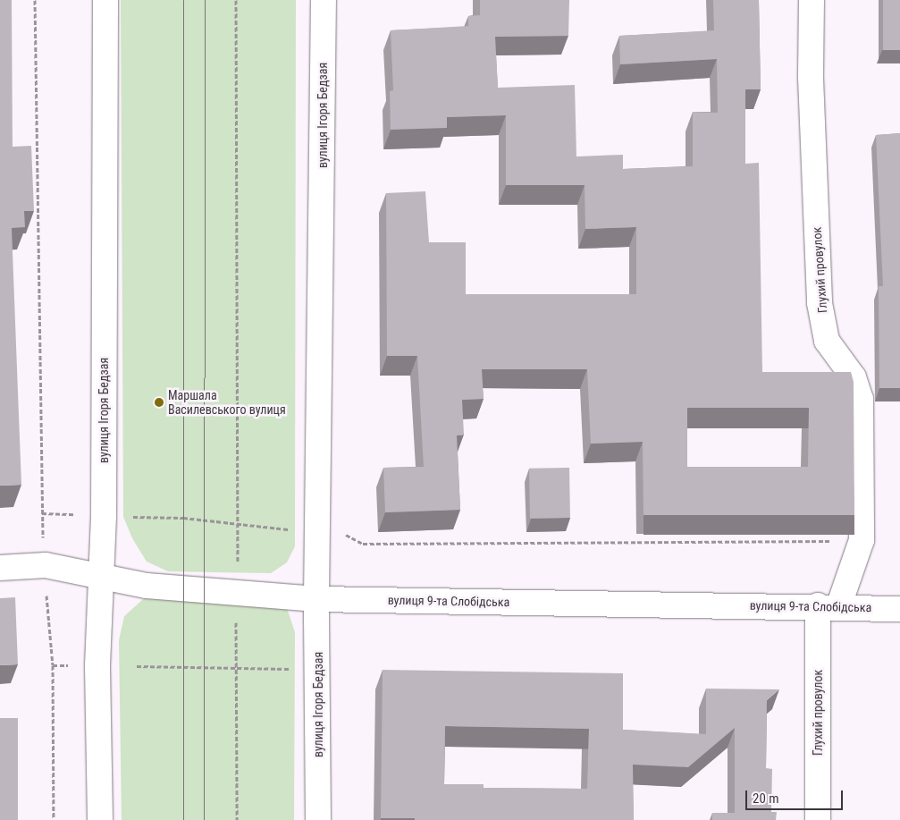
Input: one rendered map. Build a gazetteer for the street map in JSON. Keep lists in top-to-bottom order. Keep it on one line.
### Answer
{"streets":{"street":["вулиця Ігоря Бедзая","Глухий провулок","вулиця 9-та Слобідська"]},"crossings":[["вулиця Ігоря Бедзая","вулиця 9-та Слобідська"],["Глухий провулок","вулиця 9-та Слобідська"]],"places":["Маршала Василевського вулиця"],"scale_bar":"20 m"}
